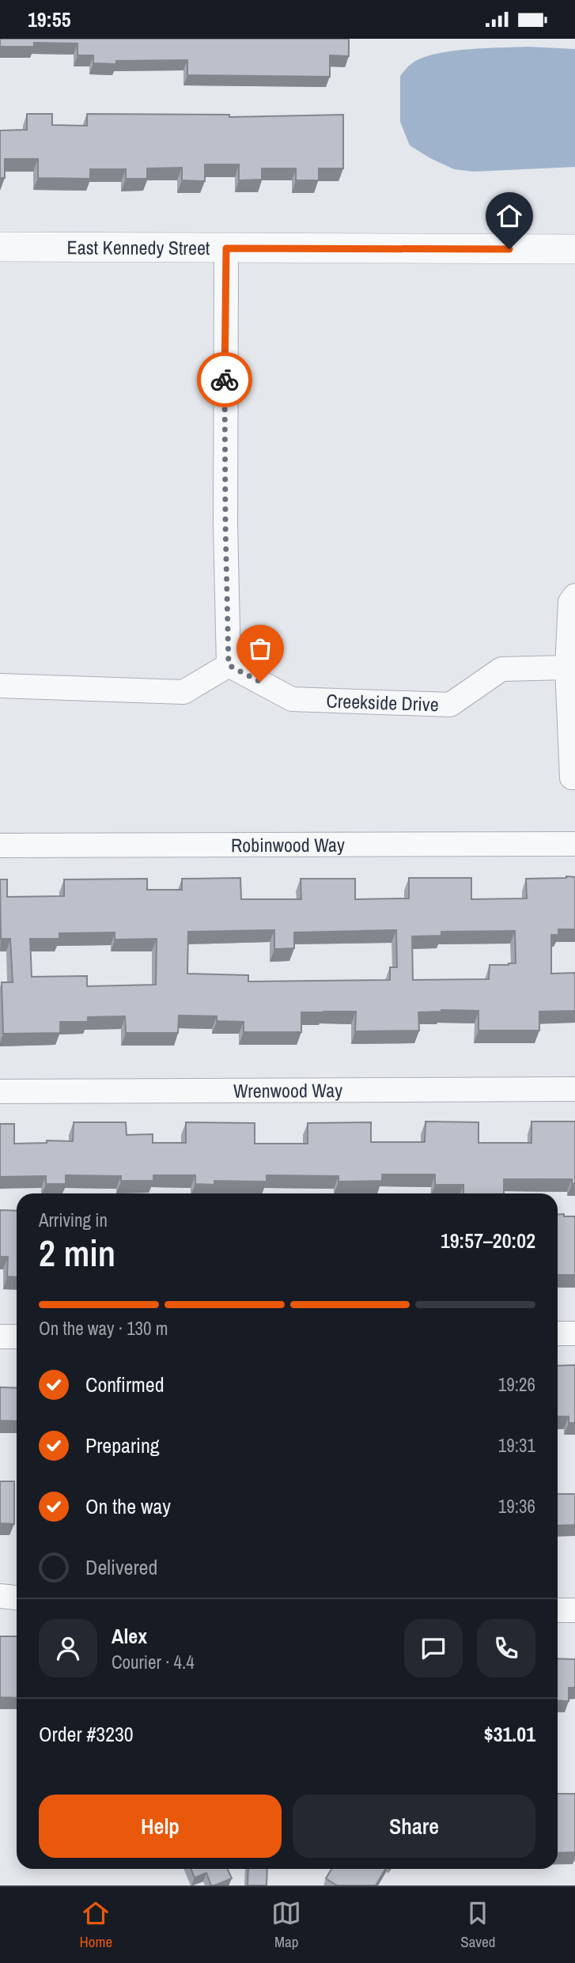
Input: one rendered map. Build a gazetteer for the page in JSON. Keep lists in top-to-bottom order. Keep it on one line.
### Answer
{"streets":{"street":["East Kennedy Street","Creekside Drive","Robinwood Way","Wrenwood Way"]},"page":{"status":"19:55","heading":["2 min","Arriving in","19:57–20:02"],"panel":["Alex","Courier · 4.4","Order #3230","$31.01"],"bar":"On the way · 130 m","list":[["Confirmed","19:26"],["Preparing","19:31"],["On the way","19:36"],"Delivered"],"buttons":["Help","Share"],"tabs":["Home","Map","Saved"]}}
